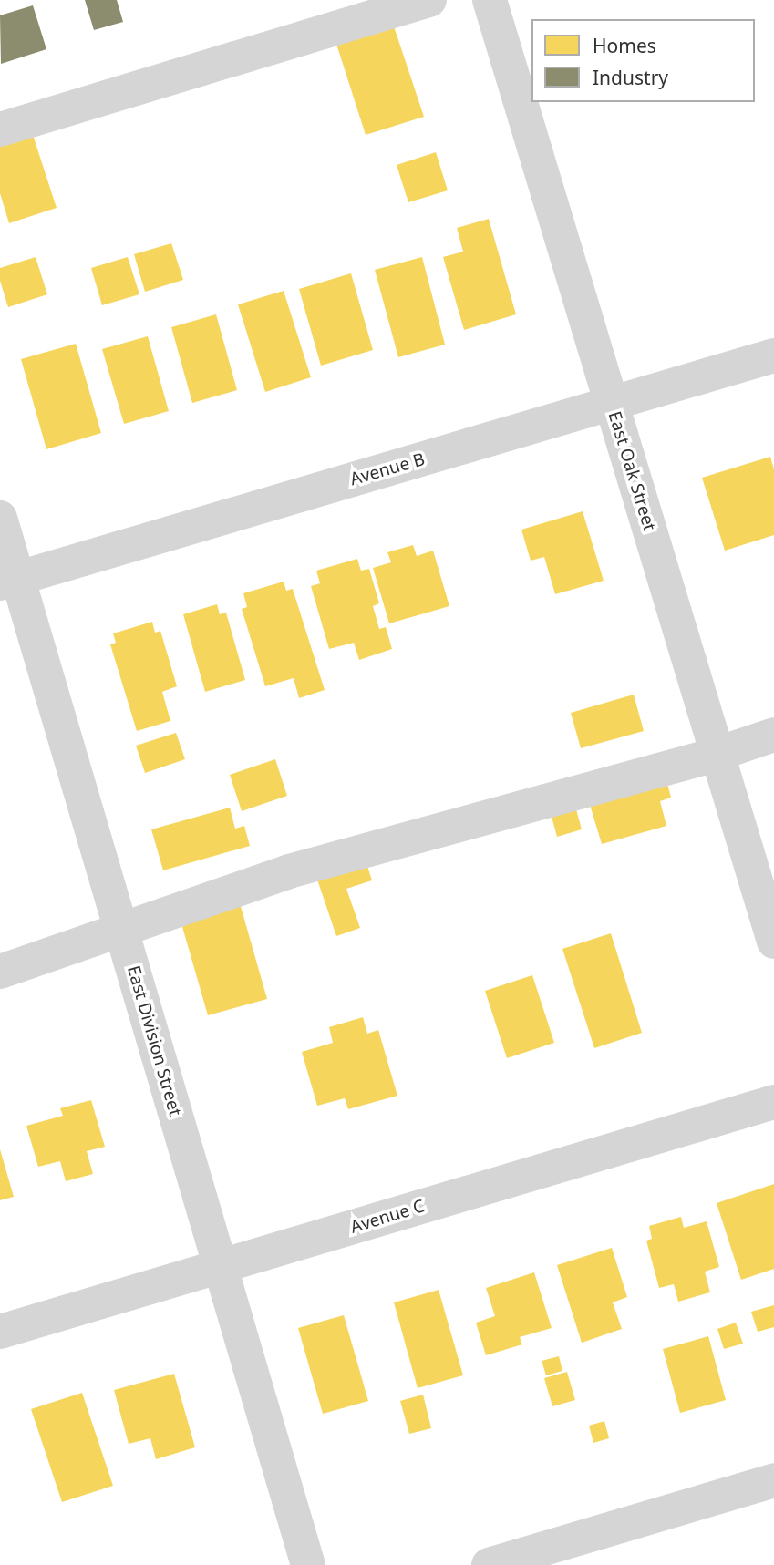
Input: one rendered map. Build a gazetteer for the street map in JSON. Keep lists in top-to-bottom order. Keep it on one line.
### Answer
{"streets":{"street":["Avenue B","East Oak Street","East Division Street","Avenue C"]},"crossings":[["Avenue B","East Oak Street"],["Avenue B","East Division Street"],["East Division Street","Avenue C"]],"legend":["Homes","Industry"]}
